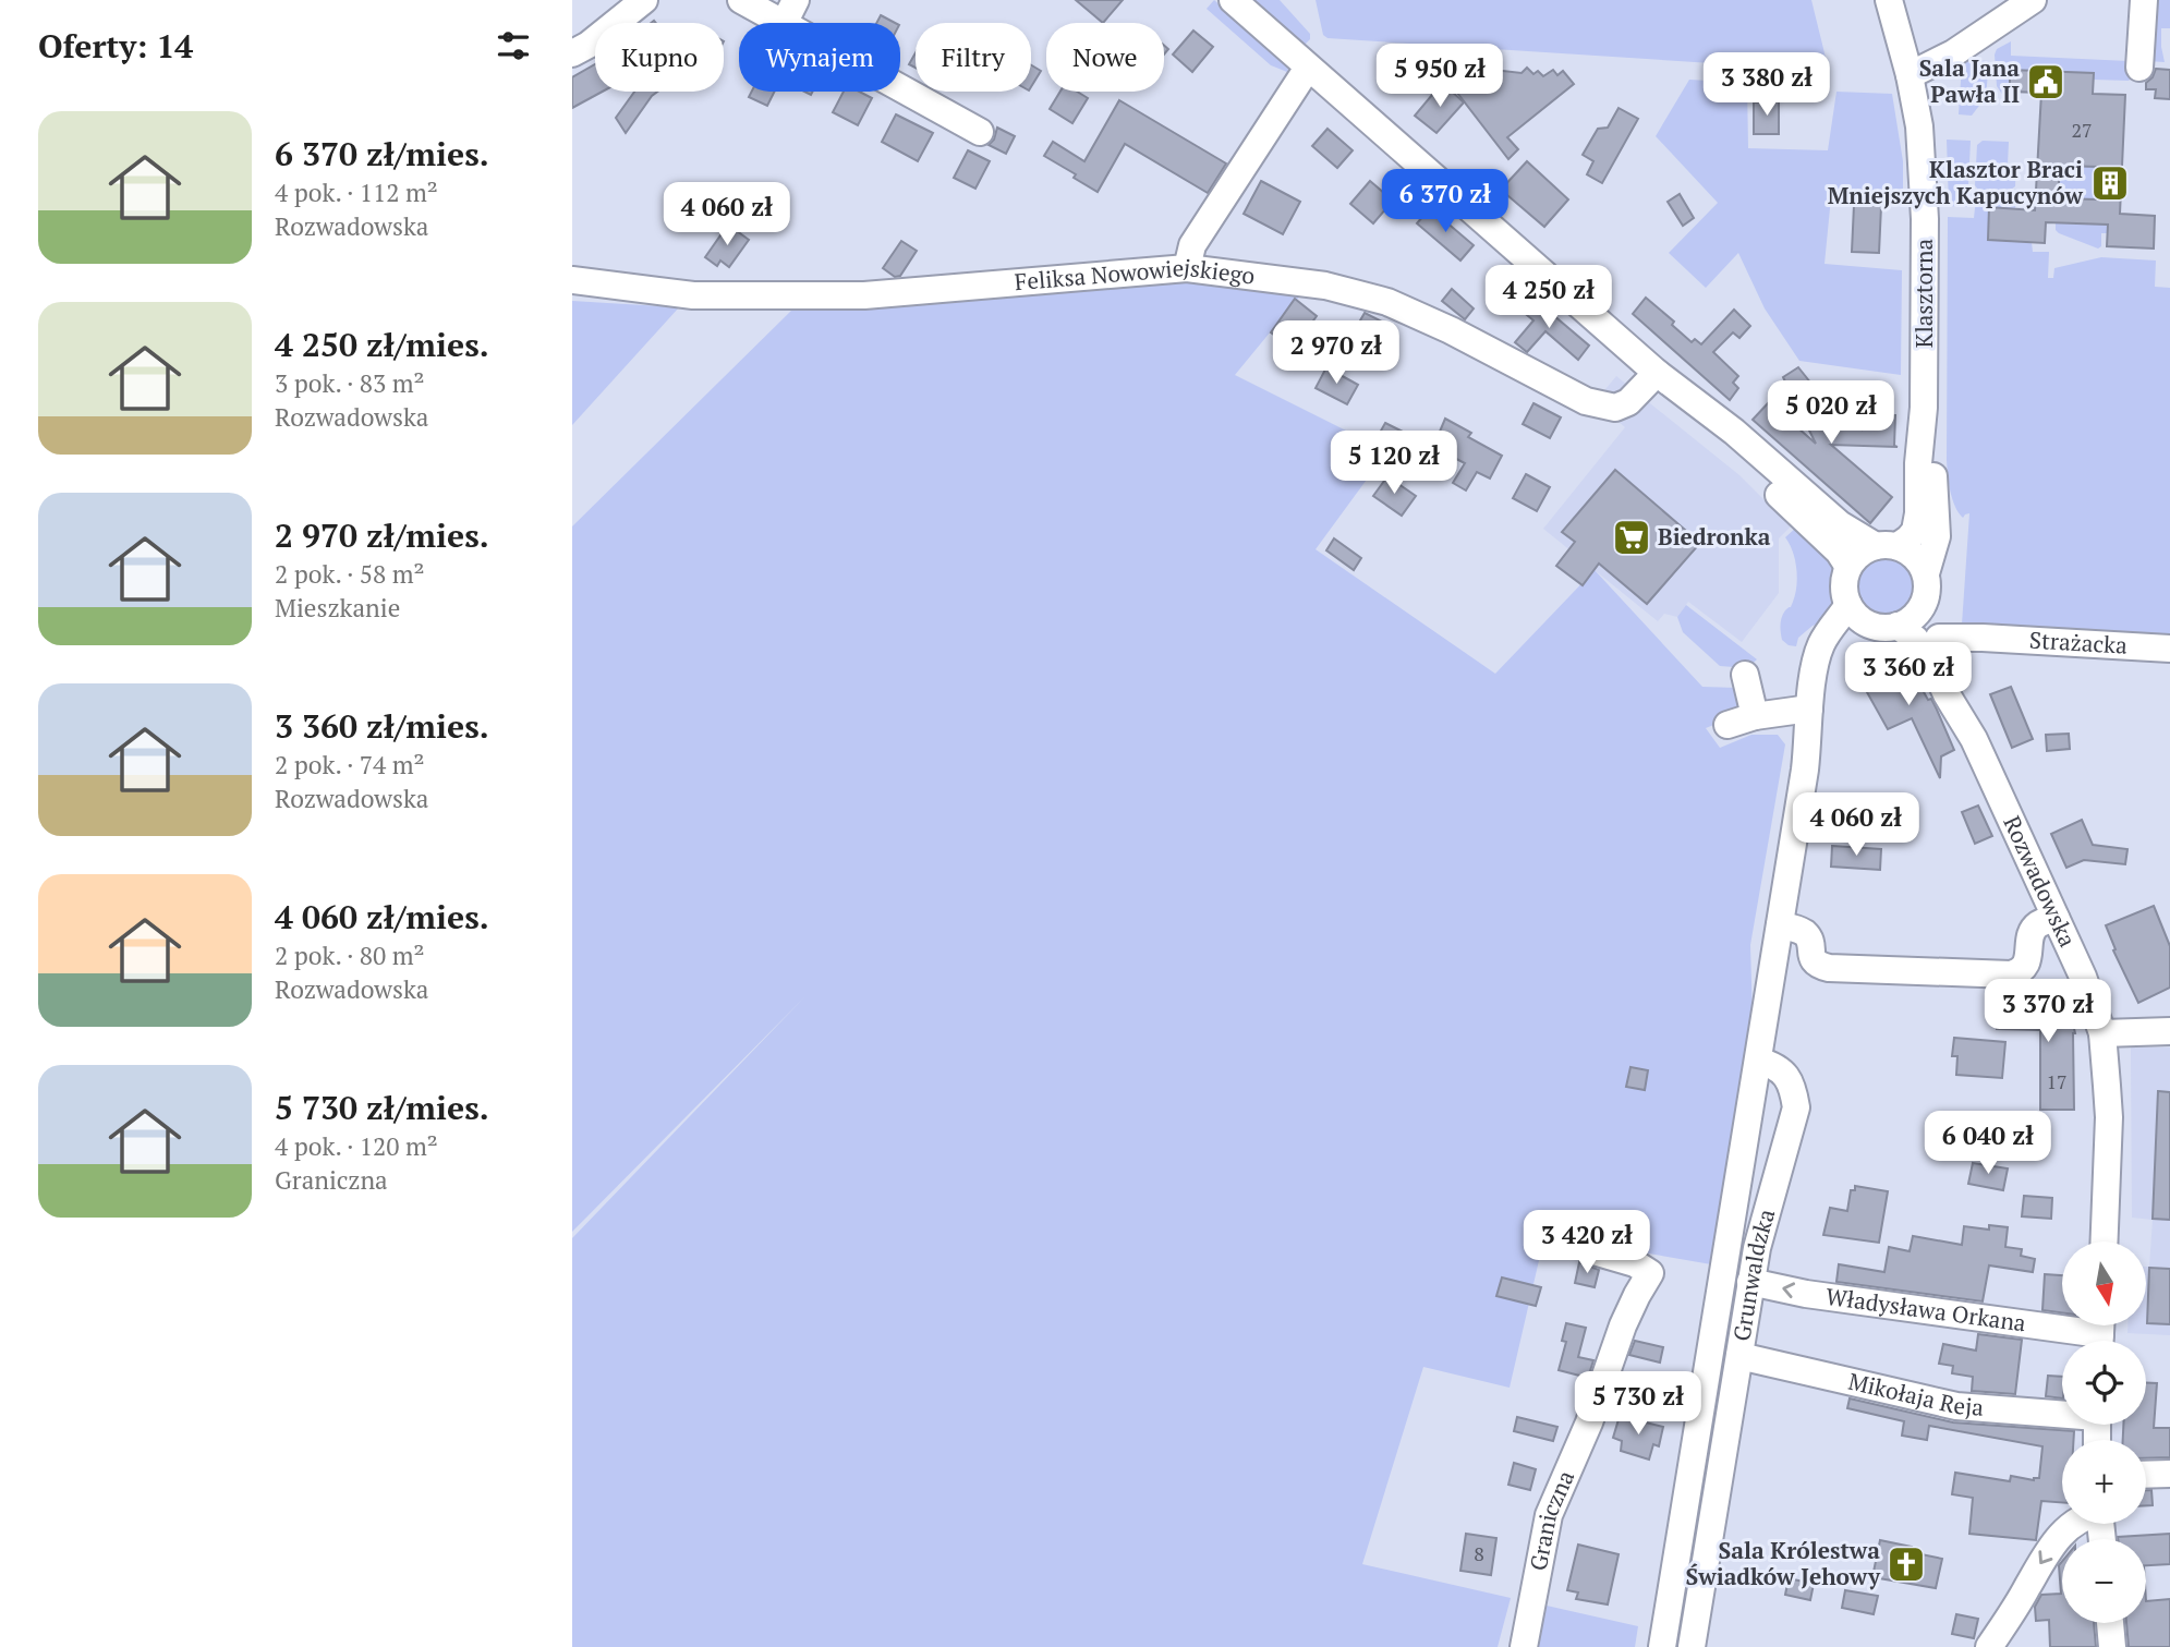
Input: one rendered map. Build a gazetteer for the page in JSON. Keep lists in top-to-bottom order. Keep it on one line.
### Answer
{"streets":{"street":["Feliksa Nowowiejskiego","Klasztorna","Strażacka","Rozwadowska","Grunwaldzka","Władysława Orkana","Mikołaja Reja","Graniczna"]},"crossings":[["Klasztorna","Rozwadowska"],["Strażacka","Rozwadowska"],["Grunwaldzka","Władysława Orkana"],["Grunwaldzka","Mikołaja Reja"]],"one_way":["Władysława Orkana"],"places":{"public building":["Sala Jana Pawła II"],"building":["Klasztor Braci Mniejszych Kapucynów"],"supermarket":["Biedronka"],"church":["Sala Królestwa Świadków Jehowy"]},"house_numbers":["27","17","8"],"north":"bottom","page":{"heading":"Oferty: 14","chip":["Kupno","Wynajem","Filtry","Nowe"],"price":["5 950 zł","3 380 zł","6 370 zł","4 060 zł","4 250 zł","2 970 zł","5 020 zł","5 120 zł","3 360 zł","4 060 zł","3 370 zł","6 040 zł","3 420 zł","5 730 zł"],"list":[{"name":"6 370 zł/mies.","note":"4 pok. · 112 m² · Rozwadowska"},{"name":"4 250 zł/mies.","note":"3 pok. · 83 m² · Rozwadowska"},{"name":"2 970 zł/mies.","note":"2 pok. · 58 m² · Mieszkanie"},{"name":"3 360 zł/mies.","note":"2 pok. · 74 m² · Rozwadowska"},{"name":"4 060 zł/mies.","note":"2 pok. · 80 m² · Rozwadowska"},{"name":"5 730 zł/mies.","note":"4 pok. · 120 m² · Graniczna"}],"map_buttons":["+","−"]}}
